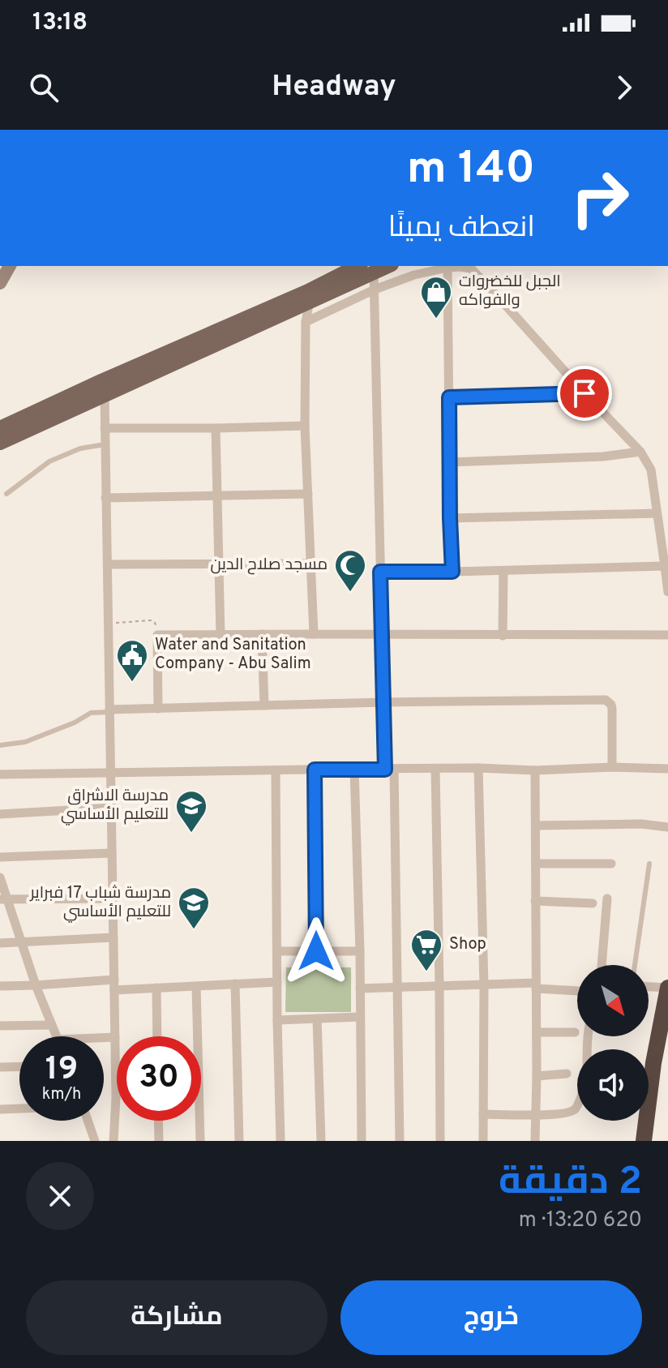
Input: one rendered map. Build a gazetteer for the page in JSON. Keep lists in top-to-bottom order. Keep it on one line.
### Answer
{"places":{"shop":["الجبل للخضروات والفواكه"],"mosque":["مسجد صلاح الدين"],"public building":["Water and Sanitation Company - Abu Salim"],"school or university":["مدرسة الاشراق للتعليم الأساسي","مدرسة شباب 17 فبراير للتعليم الأساسي"],"supermarket":["Shop"]},"north":"bottom right","page":{"status":"13:18","header":"Headway","turn":["140 m","انعطف يمينًا"],"speed":"19 km/h","limit":"30","heading":["2 دقيقة","620 m · 13:20"],"buttons":["خروج","مشاركة"]}}
